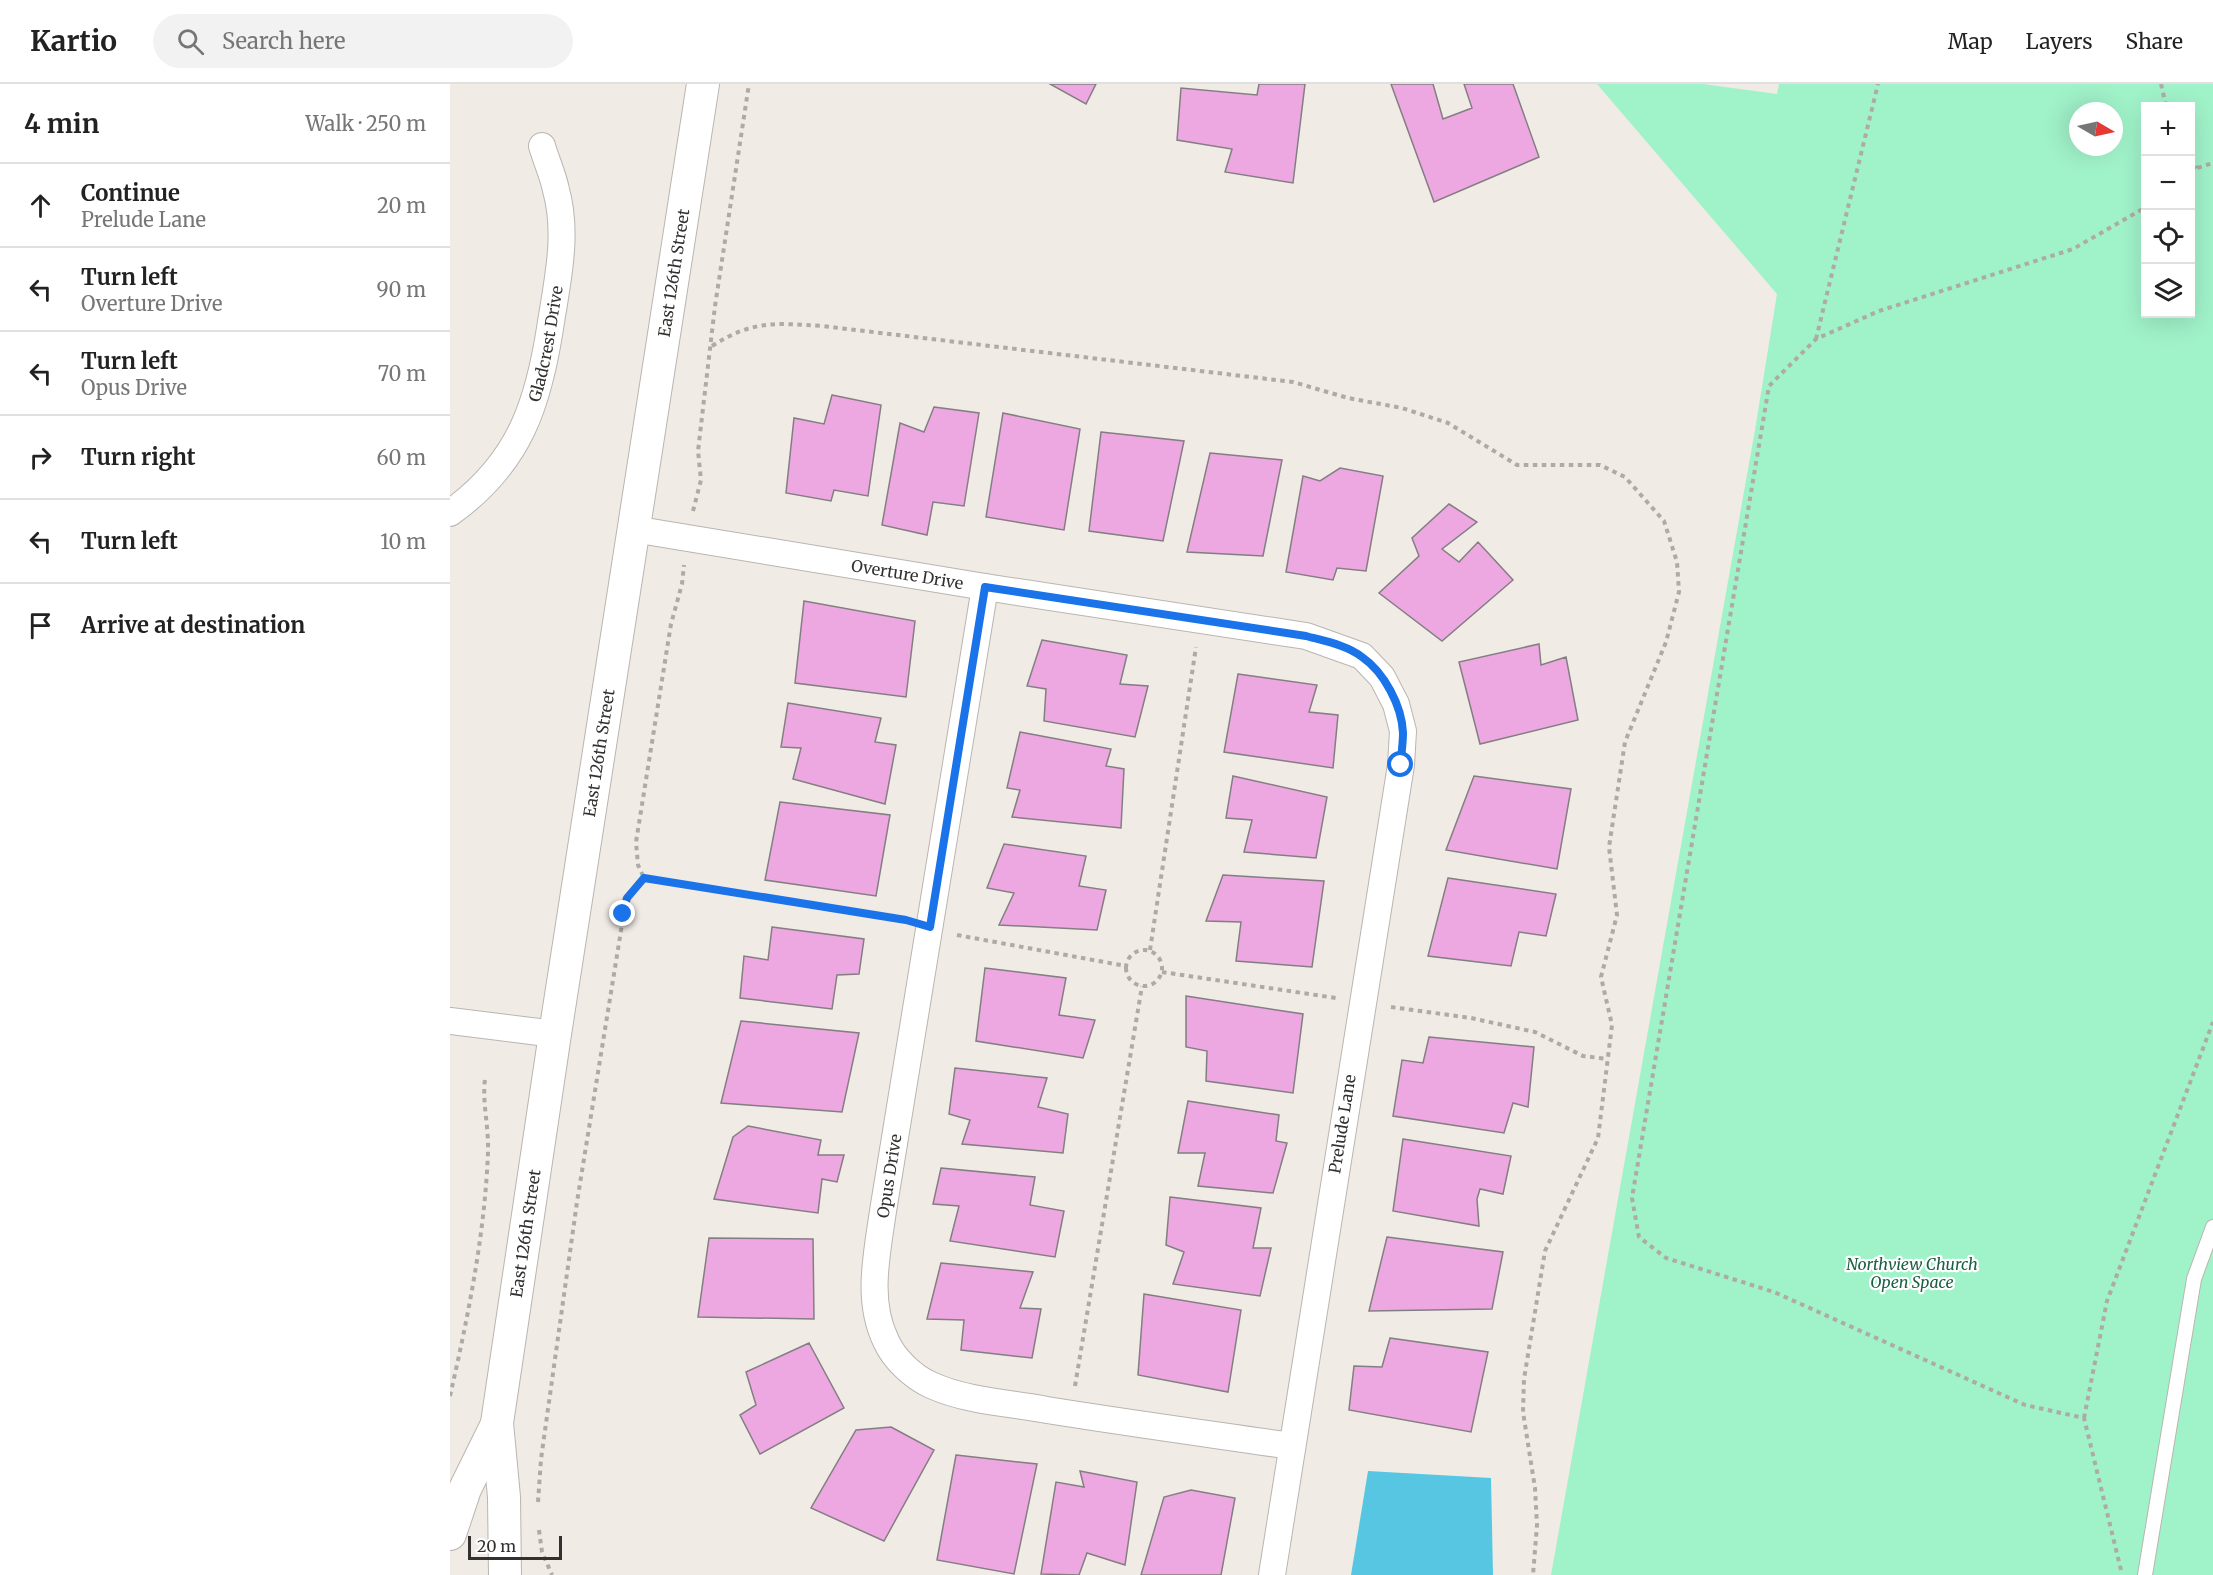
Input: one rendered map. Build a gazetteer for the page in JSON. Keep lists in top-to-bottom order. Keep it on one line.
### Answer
{"streets":{"street":["East 126th Street","Gladcrest Drive","Overture Drive","Prelude Lane","Opus Drive"]},"crossings":[["East 126th Street","Overture Drive"],["Overture Drive","Prelude Lane"],["Overture Drive","Opus Drive"],["Prelude Lane","Opus Drive"]],"parks":["Northview Church Open Space"],"scale_bar":"20 m","north":"right","page":{"header":"Kartio","search":"Search here","nav":["Map","Layers","Share"],"heading":["4 min","Walk · 250 m"],"map_buttons":["+","−"],"list":[["Continue","Prelude Lane","20 m"],["Turn left","Overture Drive","90 m"],["Turn left","Opus Drive","70 m"],["Turn right","60 m"],["Turn left","10 m"],"Arrive at destination"],"scale":"20 m"}}
